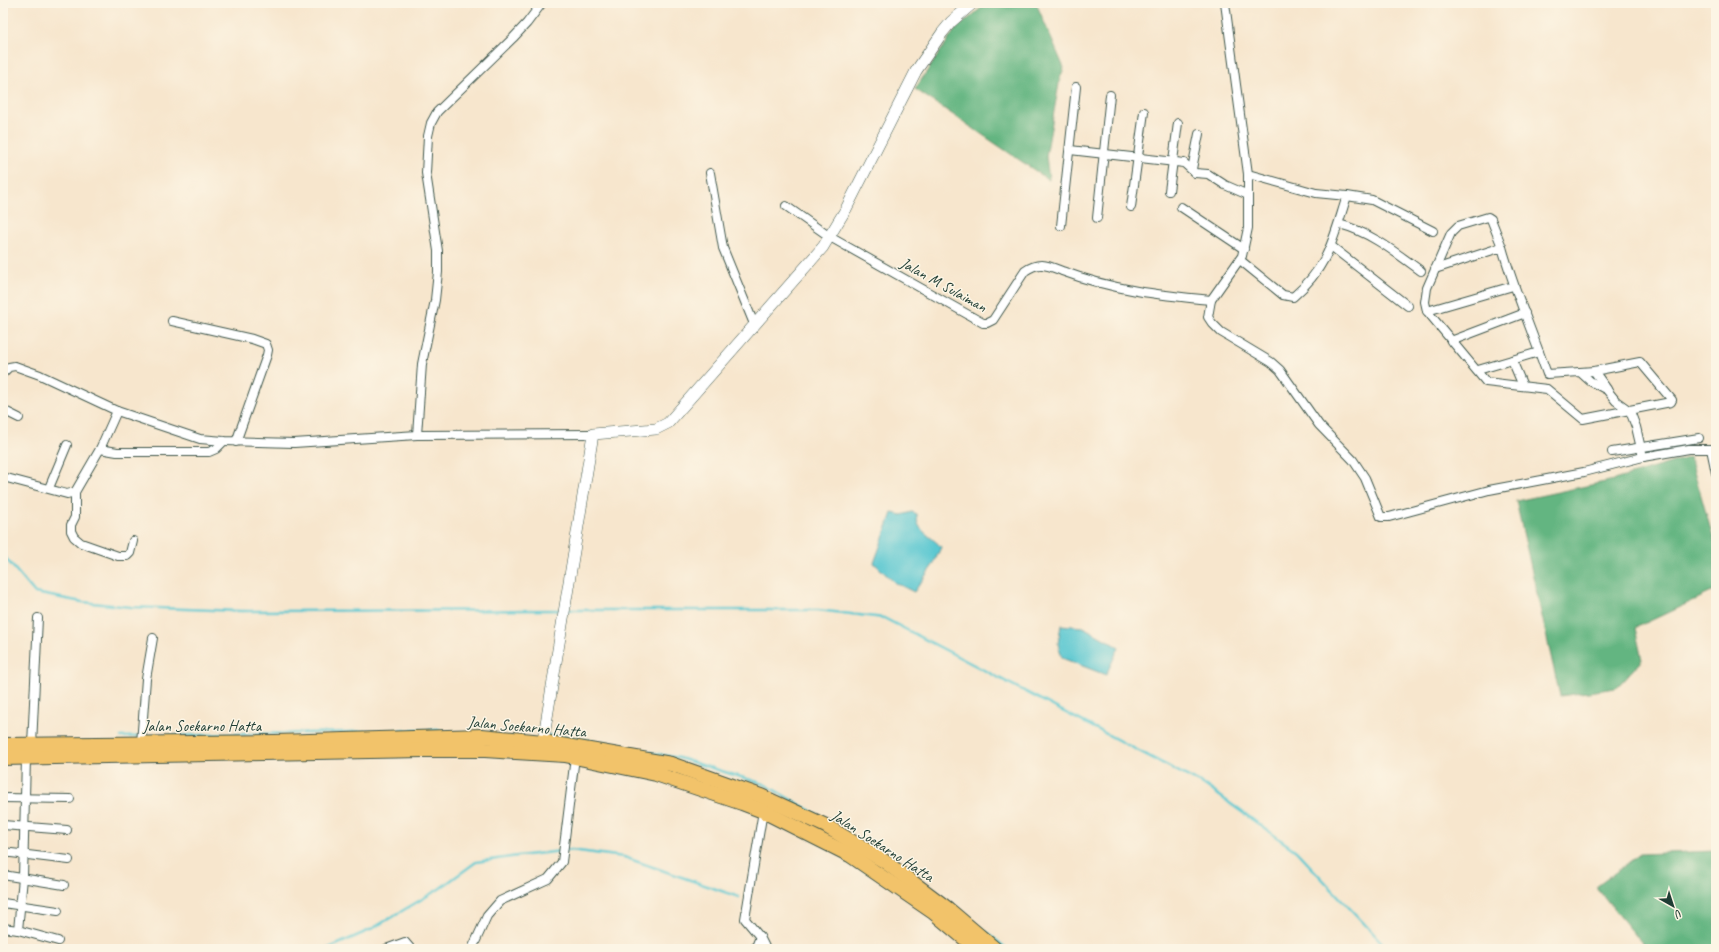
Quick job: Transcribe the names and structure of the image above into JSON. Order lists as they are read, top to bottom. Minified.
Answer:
{"streets":{"highway":["Jalan Soekarno Hatta"],"street":["Jalan M Sulaiman"]},"north":"bottom right"}
